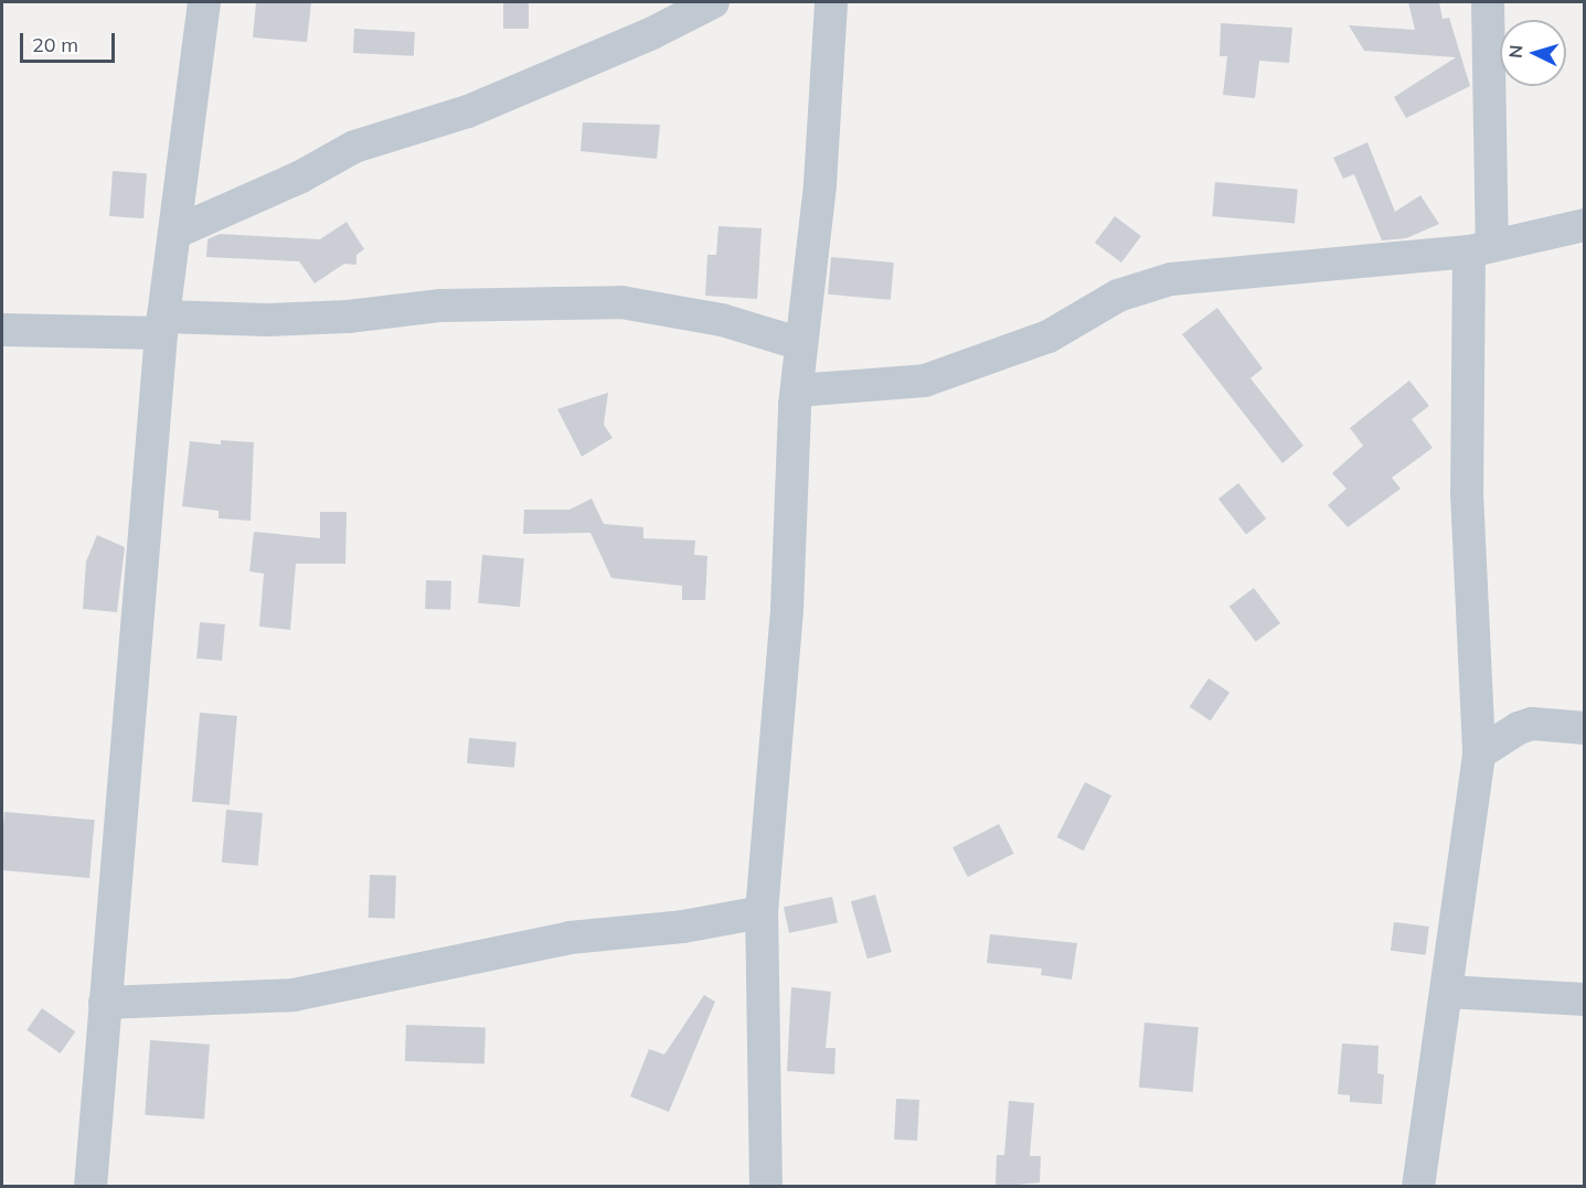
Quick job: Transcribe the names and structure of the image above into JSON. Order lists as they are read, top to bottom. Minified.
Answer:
{"scale_bar":"20 m","north":"left"}
